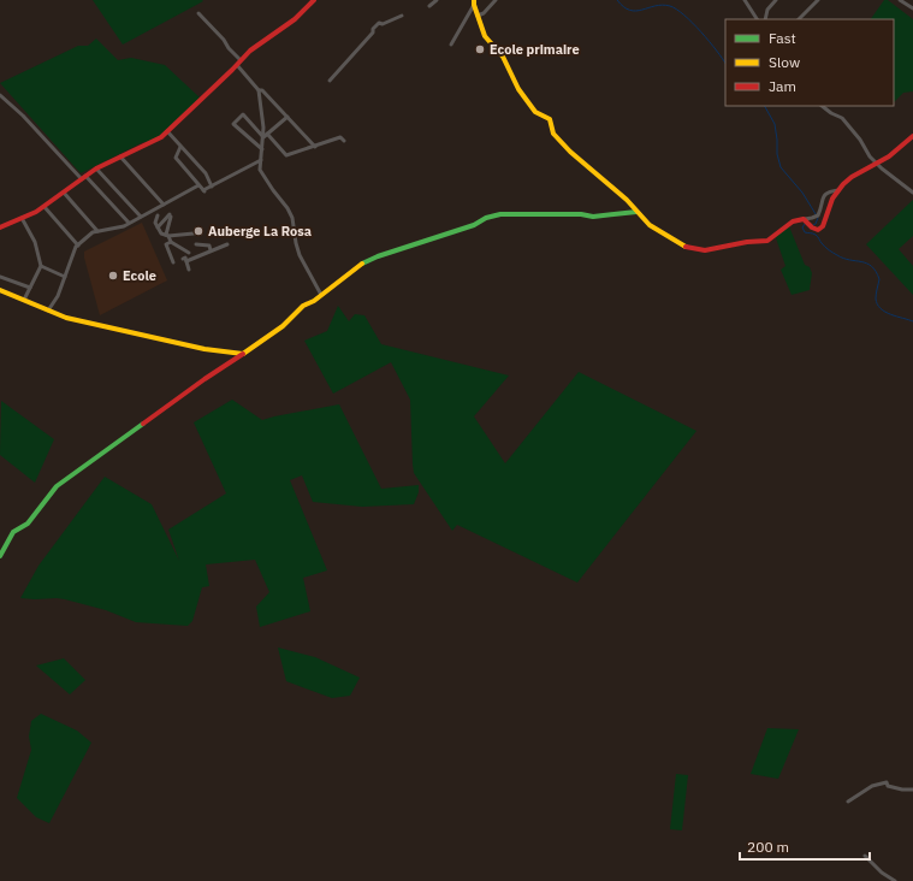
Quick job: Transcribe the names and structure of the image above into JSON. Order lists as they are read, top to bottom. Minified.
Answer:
{"places":["Ecole primaire","Auberge La Rosa","Ecole"],"legend":["Fast","Slow","Jam"],"scale_bar":"200 m"}
